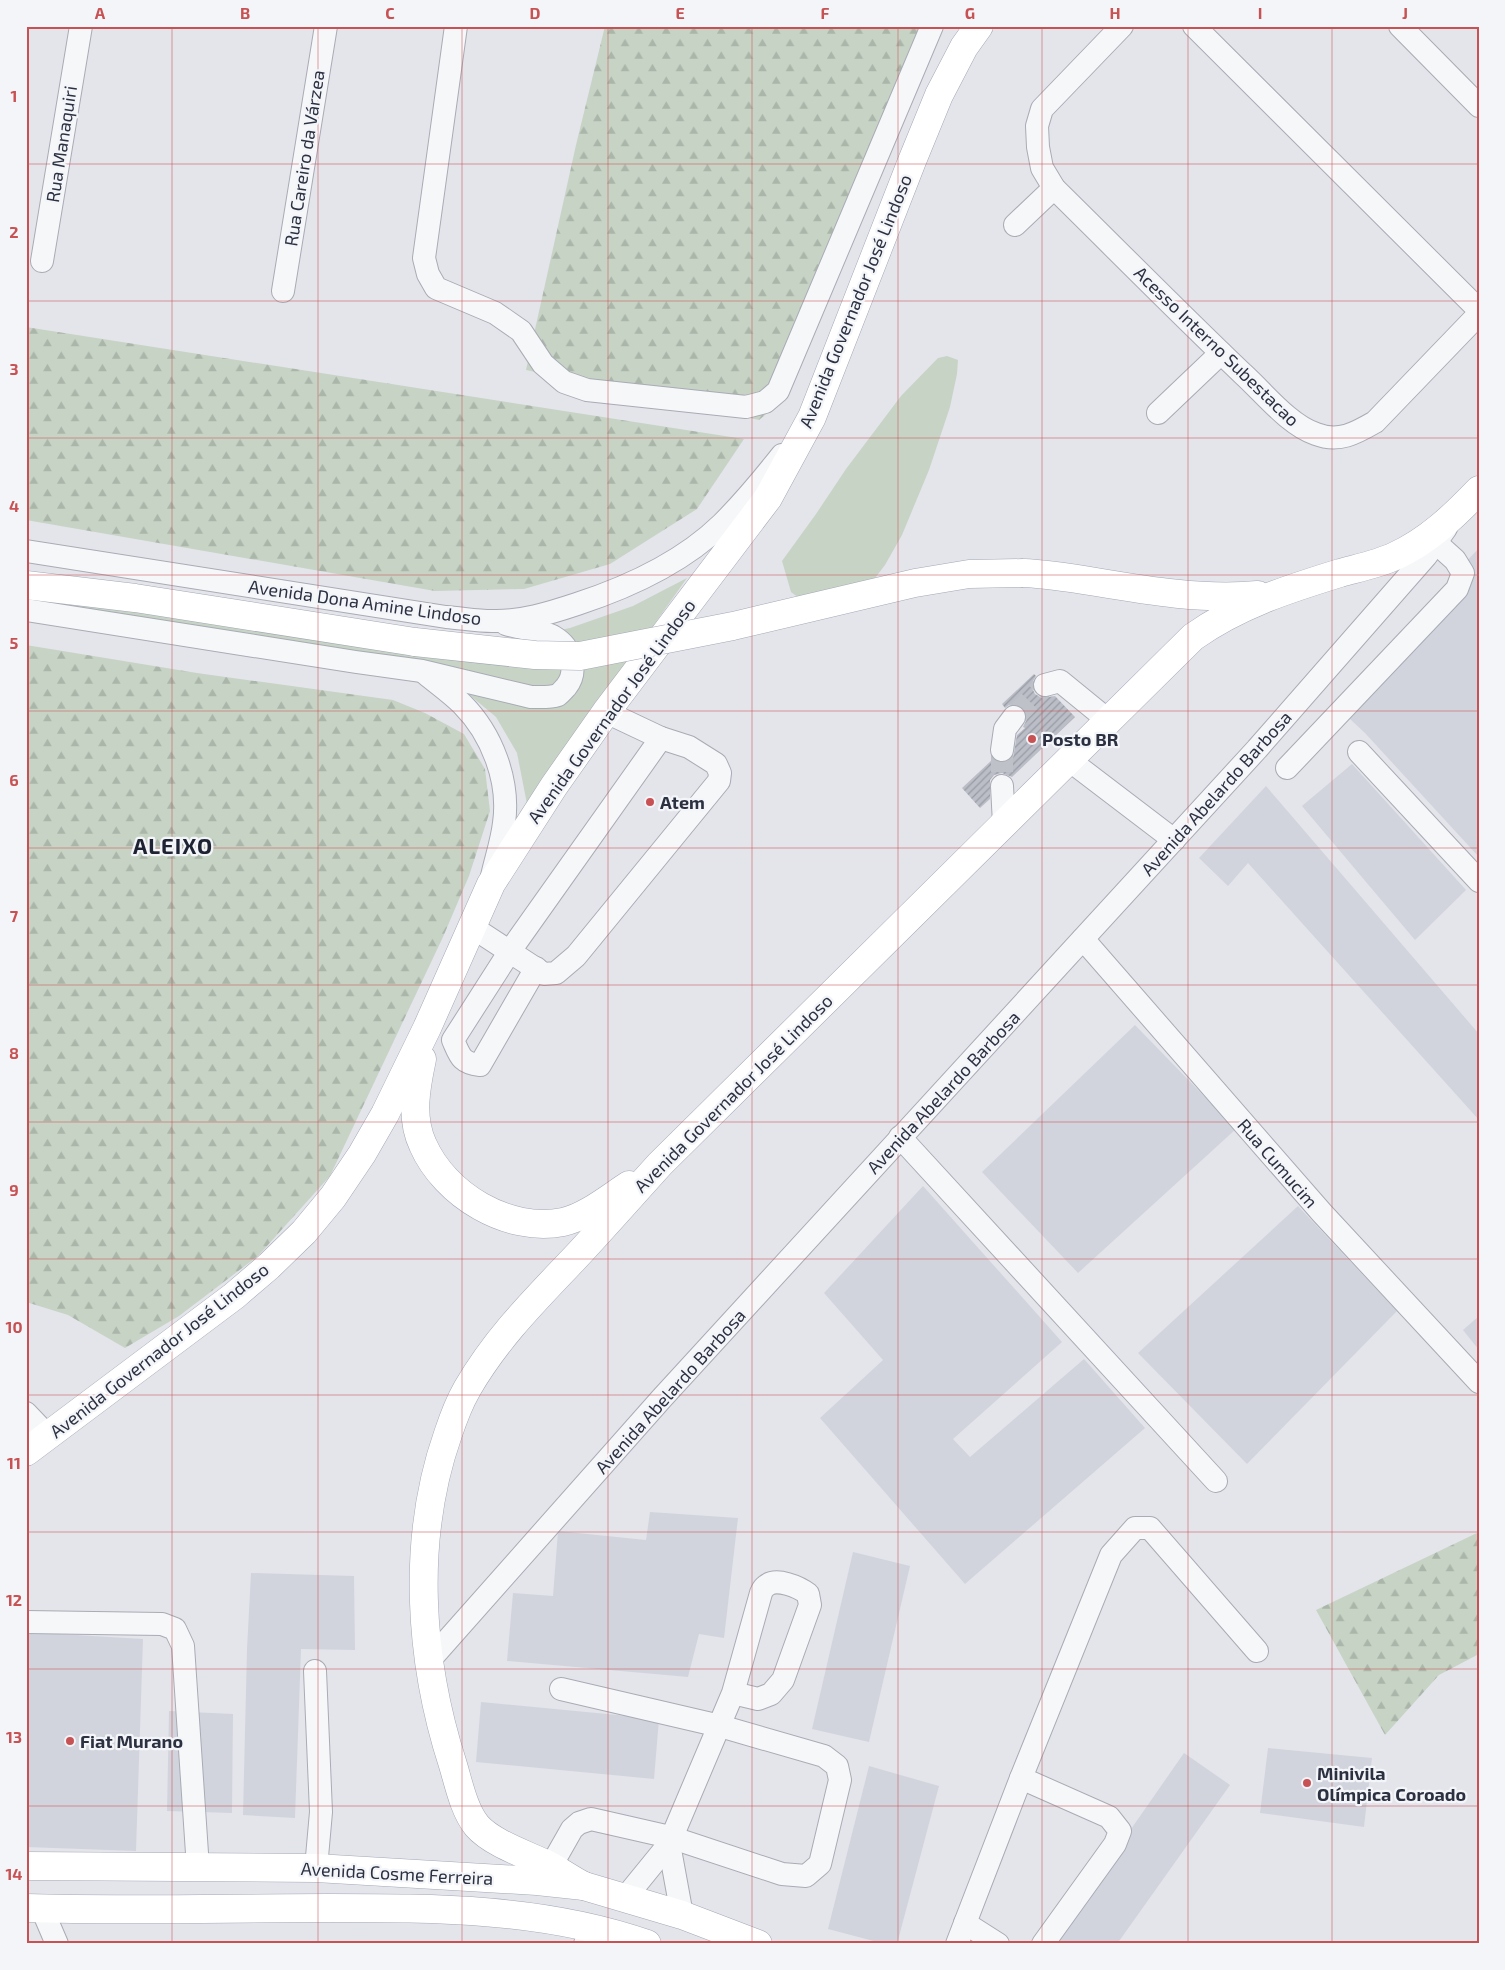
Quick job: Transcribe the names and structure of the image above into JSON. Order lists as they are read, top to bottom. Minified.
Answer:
{"streets":{"main road":["Avenida Governador José Lindoso","Avenida Cosme Ferreira"],"street":["Rua Manaquiri","Rua Careiro da Várzea","Acesso Interno Subestacao","Avenida Dona Amine Lindoso","Avenida Abelardo Barbosa","Rua Cumucim"]},"crossings":[["Avenida Governador José Lindoso","Avenida Dona Amine Lindoso"],["Avenida Governador José Lindoso","Avenida Abelardo Barbosa"],["Avenida Governador José Lindoso","Avenida Cosme Ferreira"],["Avenida Abelardo Barbosa","Rua Cumucim"]],"districts":["ALEIXO"],"places":["Posto BR","Atem","Fiat Murano","Minivila Olímpica Coroado"],"grid":{"columns":["A","B","C","D","E","F","G","H","I","J"],"rows":["1","2","3","4","5","6","7","8","9","10","11","12","13","14"]}}
